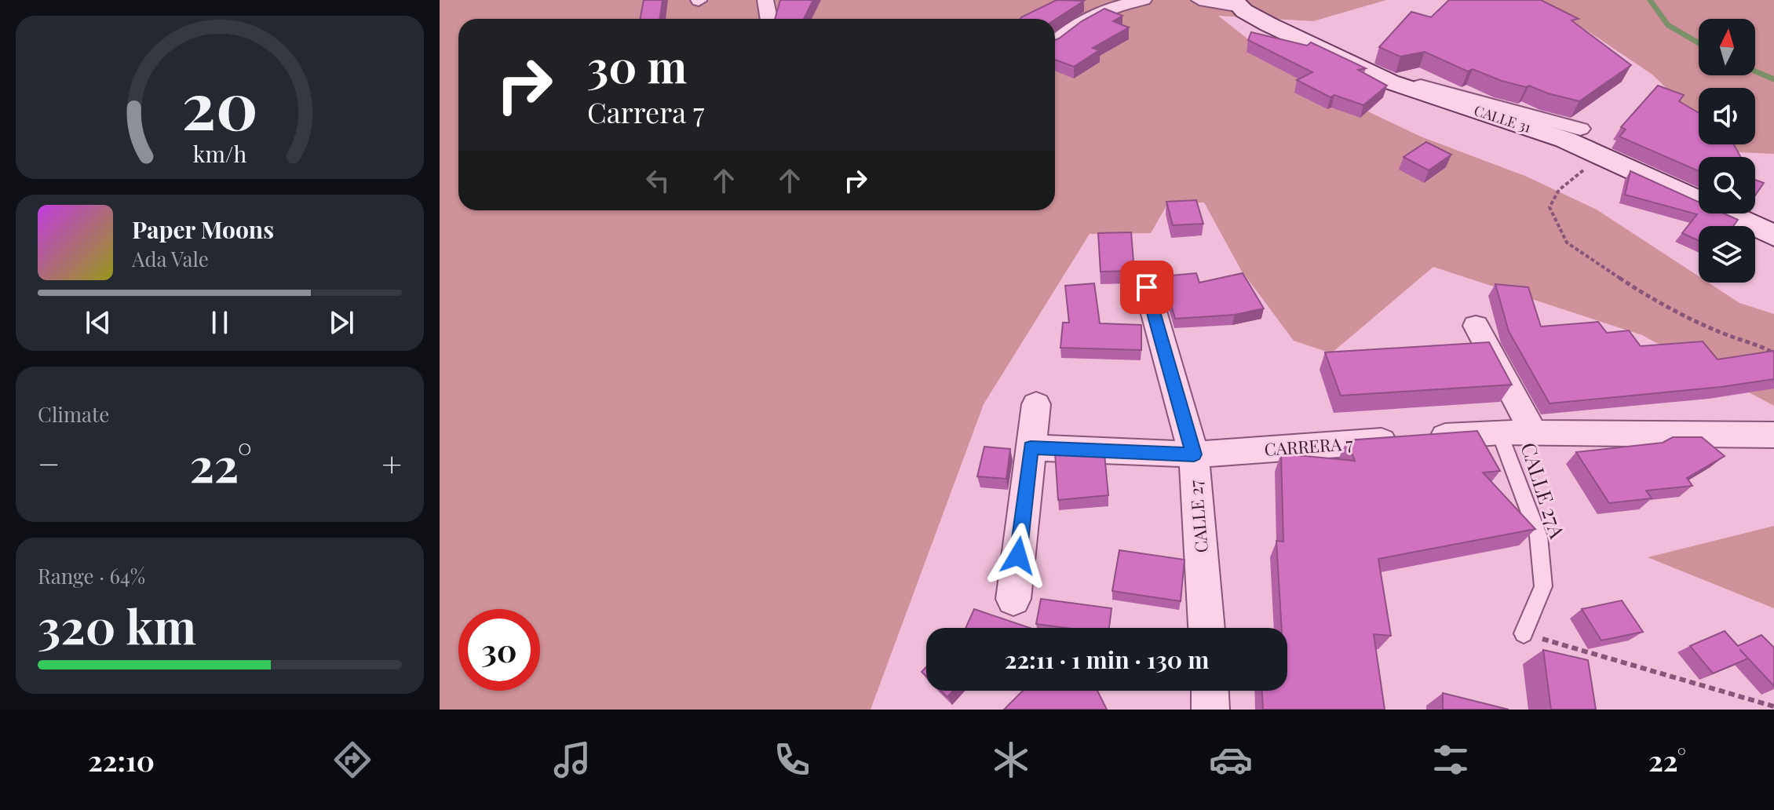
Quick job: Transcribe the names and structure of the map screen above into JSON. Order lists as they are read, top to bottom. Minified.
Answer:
{"streets":{"street":["CALLE 31","CARRERA 7","CALLE 27"],"lane":["CALLE 27A"]},"crossings":[["CARRERA 7","CALLE 27A"],["CARRERA 7","CALLE 27"]],"north":"top","page":{"turn":["30 m","Carrera 7"],"song":["Paper Moons","Ada Vale"],"tile":["Climate",["Range · 64%","320 km"]],"heat":["−","22°","+"],"limit":"30","trip":"22:11 · 1 min · 130 m","tabs":["22:10","22°"],"gauge":["20","km/h"]}}
